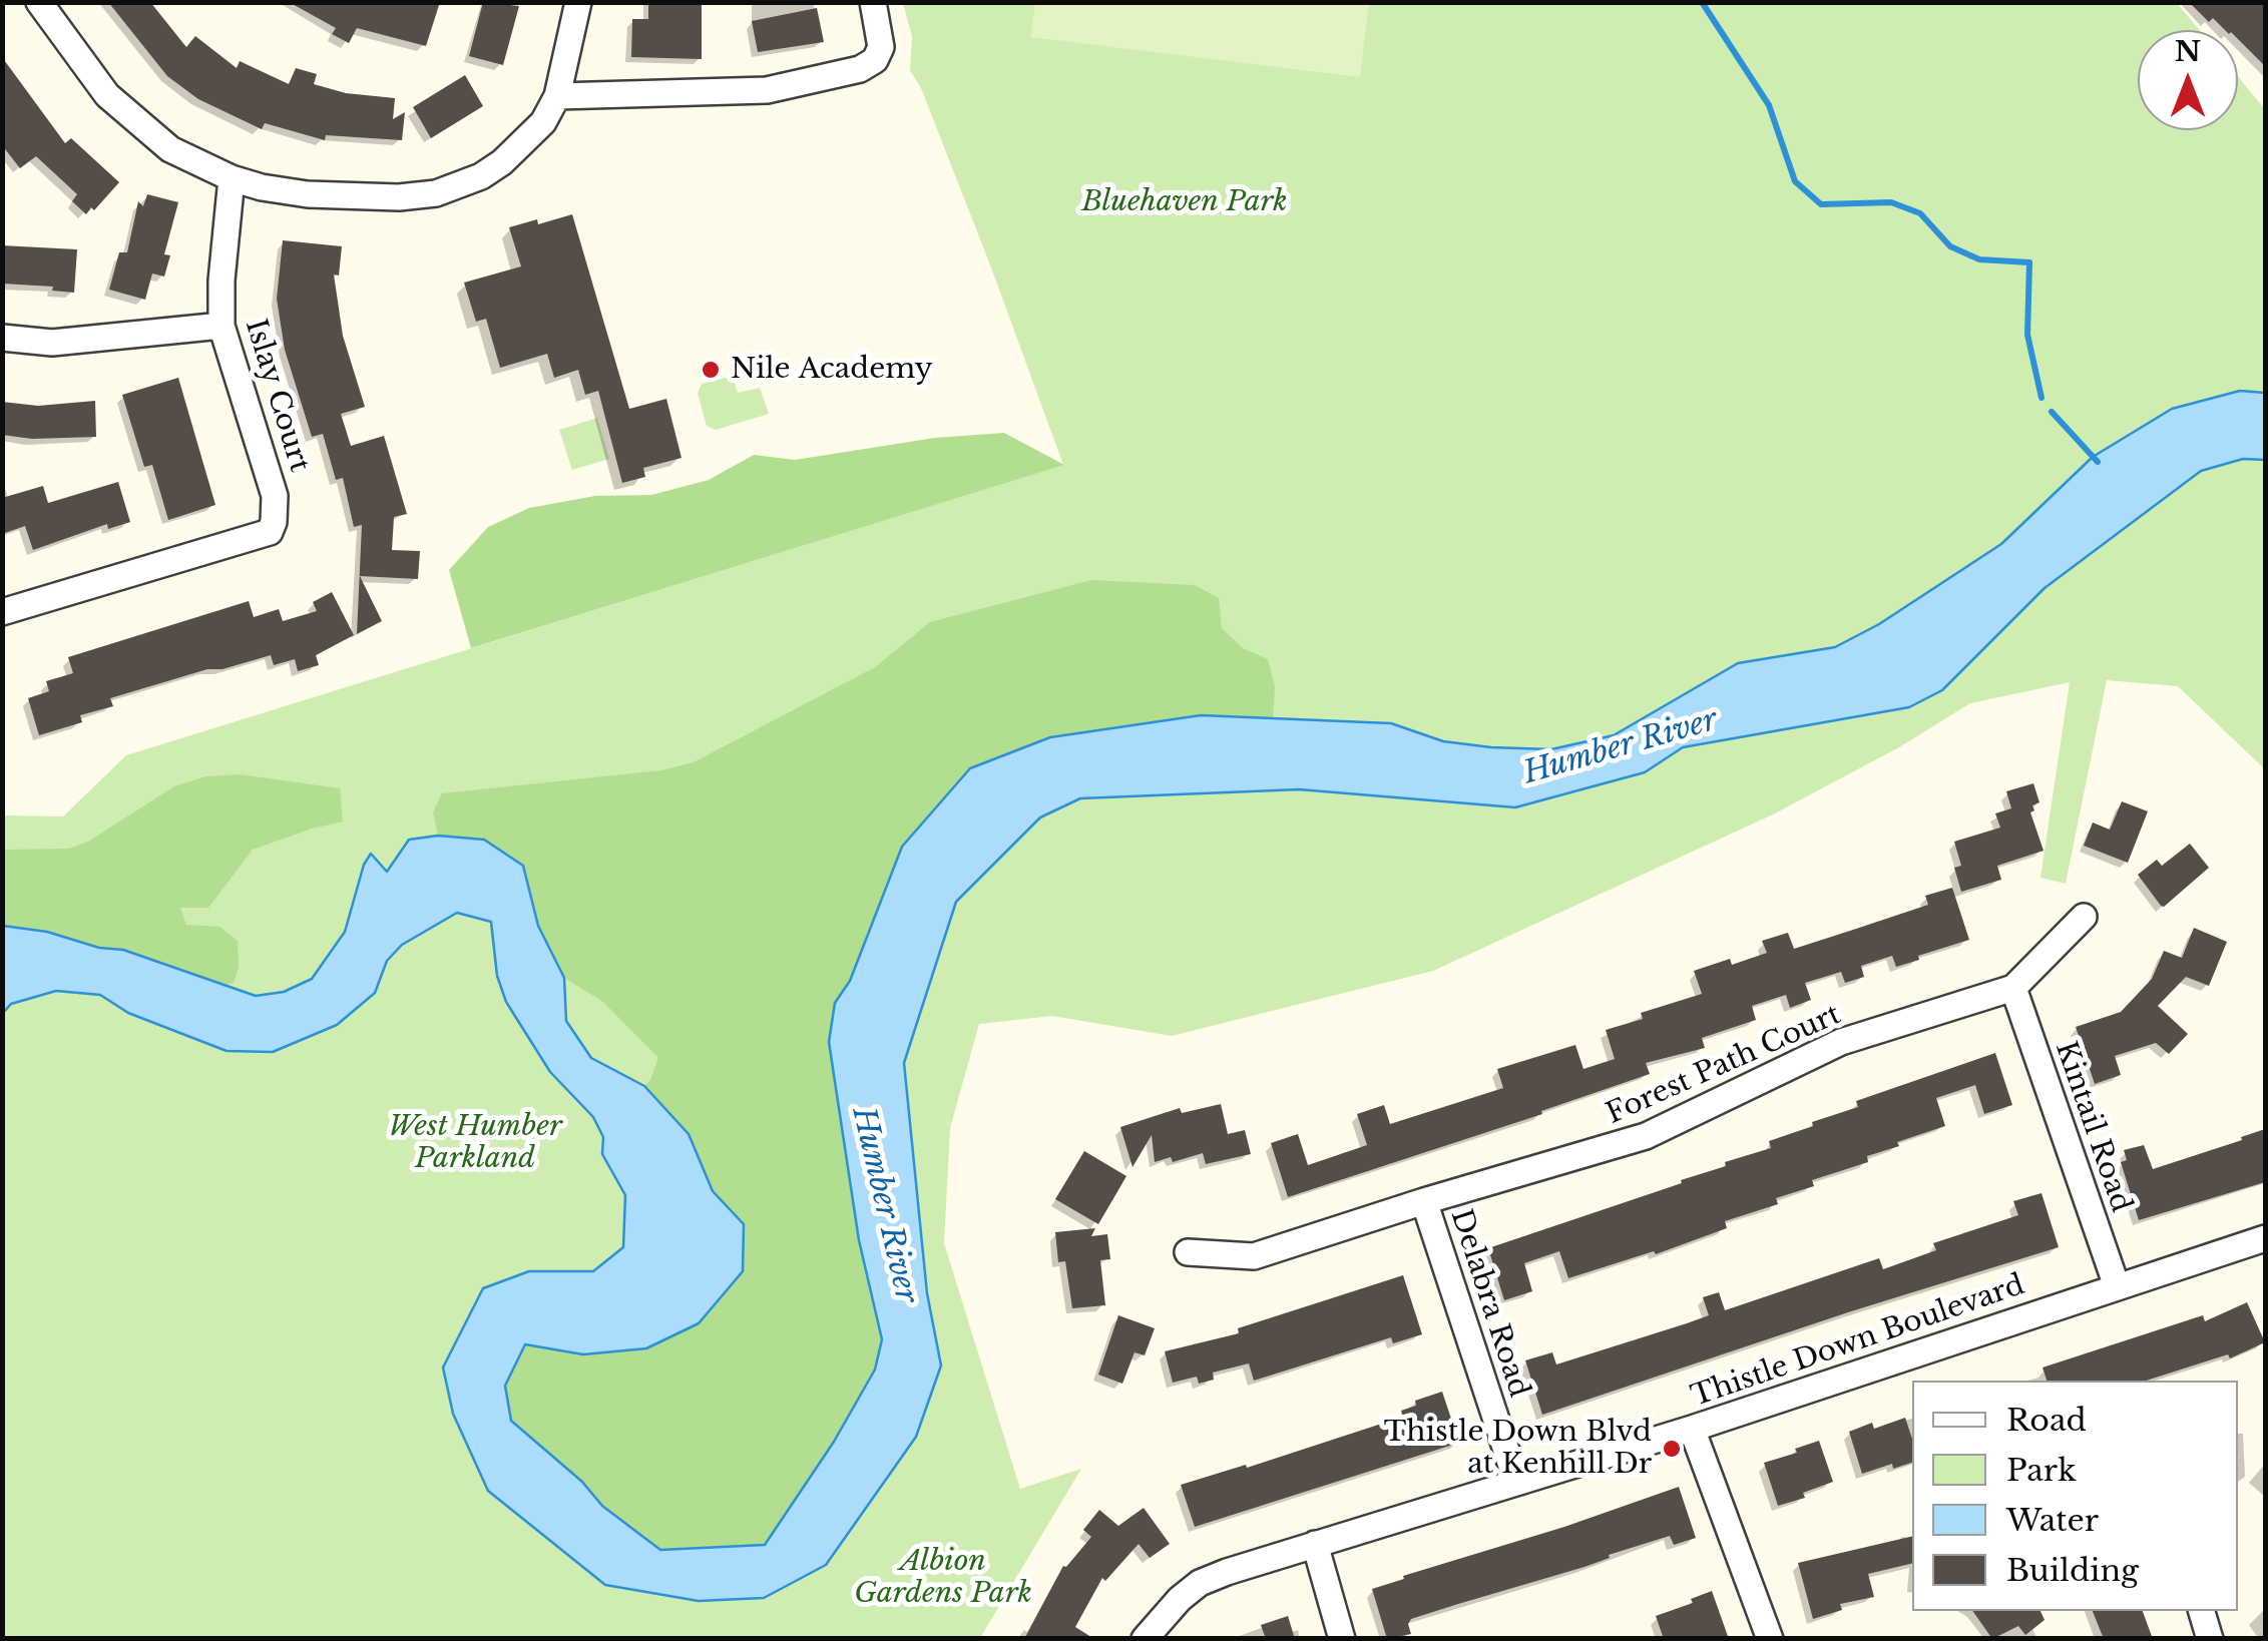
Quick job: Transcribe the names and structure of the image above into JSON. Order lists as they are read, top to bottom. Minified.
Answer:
{"streets":{"street":["Islay Court","Forest Path Court","Kintail Road","Delabra Road","Thistle Down Boulevard"]},"crossings":[["Forest Path Court","Kintail Road"],["Forest Path Court","Delabra Road"],["Kintail Road","Thistle Down Boulevard"],["Delabra Road","Thistle Down Boulevard"]],"water":["Humber River"],"parks":["Bluehaven Park","West Humber Parkland","Albion Gardens Park"],"places":["Nile Academy","Thistle Down Blvd at Kenhill Dr"],"legend":["Road","Park","Water","Building"],"north":"top"}
